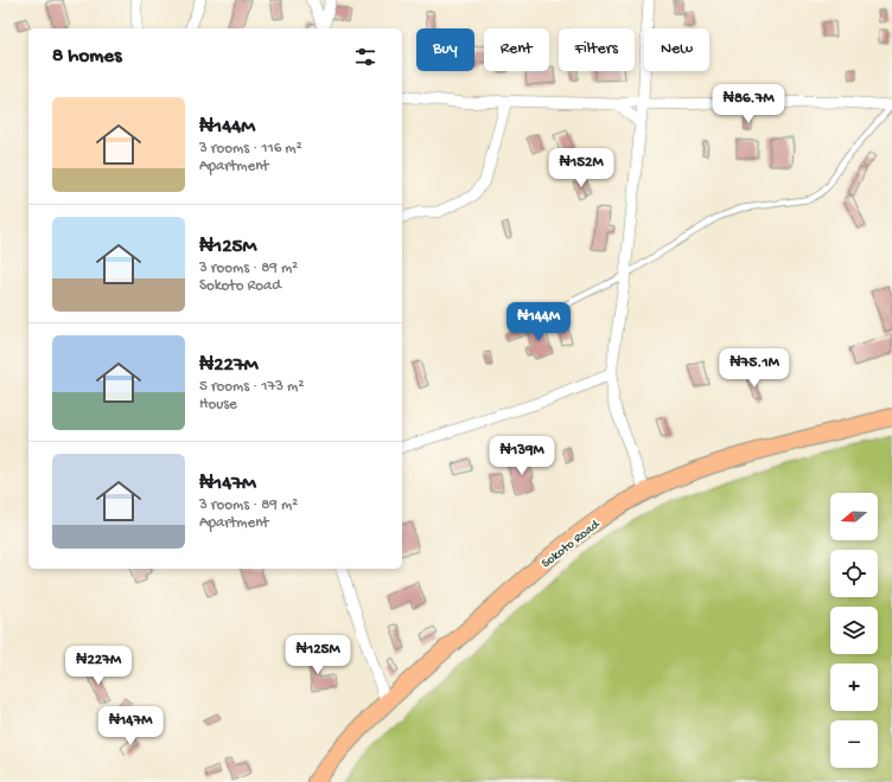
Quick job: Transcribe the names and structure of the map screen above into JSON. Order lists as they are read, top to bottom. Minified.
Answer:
{"streets":{"main road":["Sokoto Road"]},"north":"left","page":{"chip":["Buy","Rent","Filters","New"],"heading":"8 homes","price":["₦86.7M","₦152M","₦144M","₦75.1M","₦139M","₦125M","₦227M","₦147M"],"list":[{"name":"₦144M","note":"3 rooms · 116 m² · Apartment"},{"name":"₦125M","note":"3 rooms · 89 m² · Sokoto Road"},{"name":"₦227M","note":"5 rooms · 173 m² · House"},{"name":"₦147M","note":"3 rooms · 89 m² · Apartment"}],"map_buttons":["+","−"]}}
